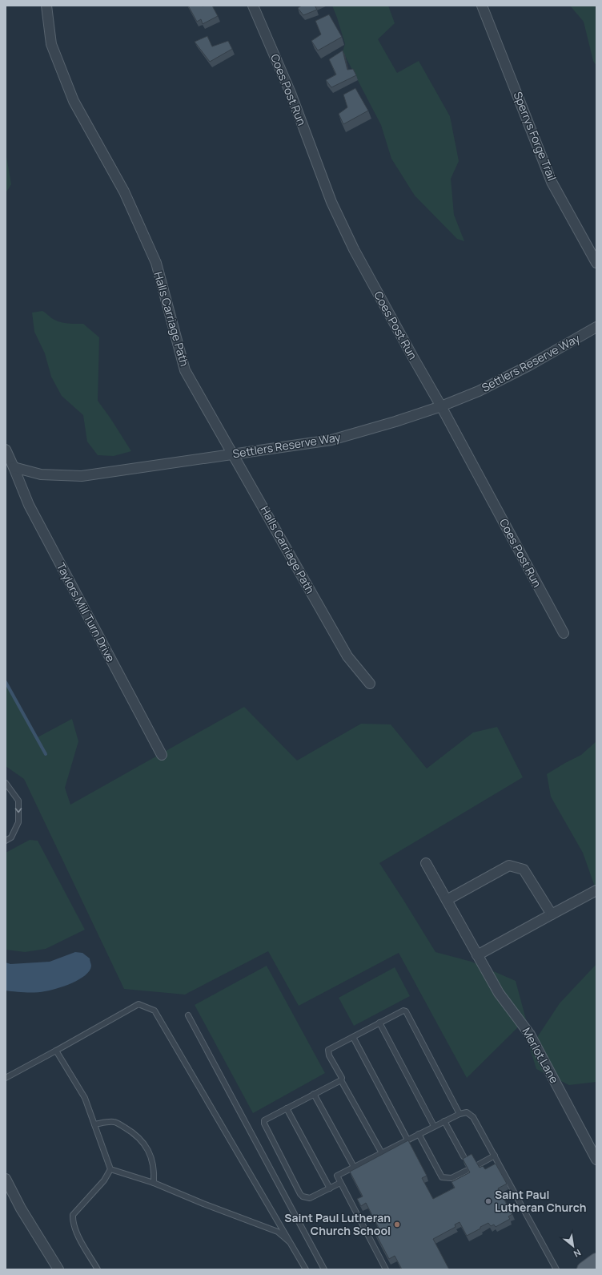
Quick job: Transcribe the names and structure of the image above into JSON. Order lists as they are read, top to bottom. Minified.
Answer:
{"streets":{"street":["Coes Post Run","Sperrys Forge Trail","Halls Carriage Path","Settlers Reserve Way","Taylors Mill Turn Drive","Merlot Lane"]},"crossings":[["Coes Post Run","Settlers Reserve Way"],["Halls Carriage Path","Settlers Reserve Way"],["Settlers Reserve Way","Taylors Mill Turn Drive"]],"places":["Saint Paul Lutheran Church","Saint Paul Lutheran Church School"],"north":"bottom right"}
